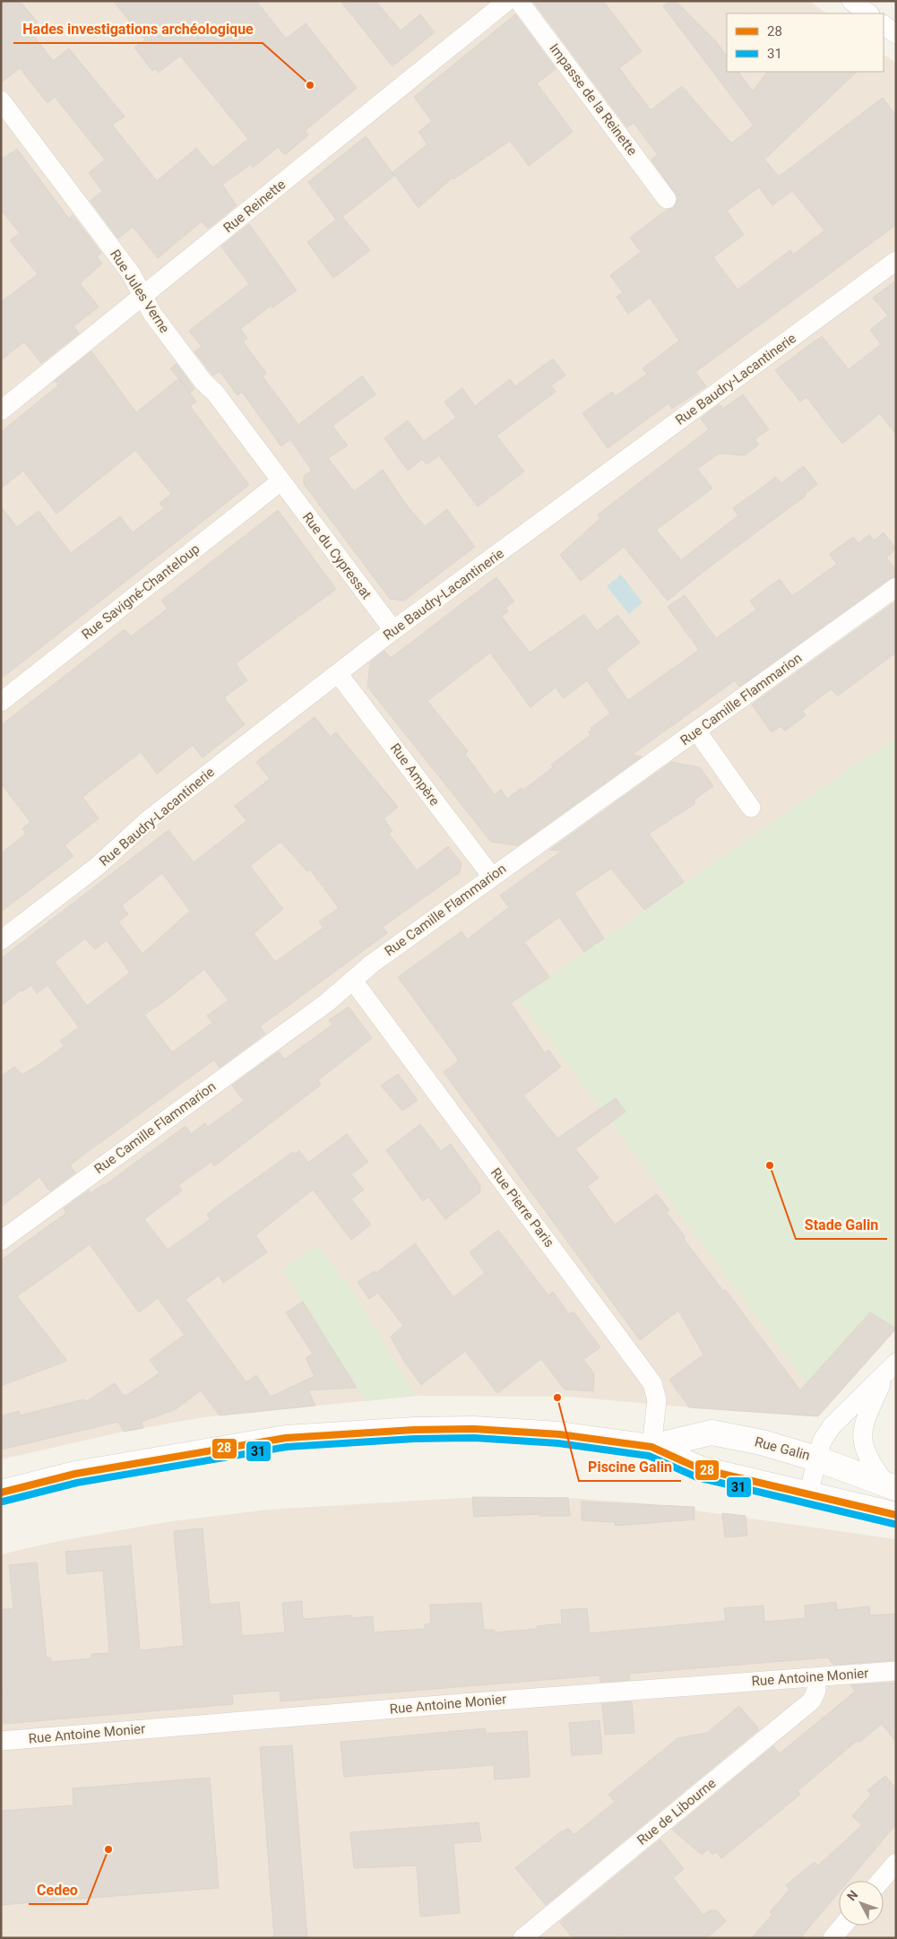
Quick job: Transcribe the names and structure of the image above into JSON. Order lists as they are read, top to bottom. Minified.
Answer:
{"streets":{"main road":["Rue Galin"],"street":["Impasse de la Reinette","Rue Reinette","Rue Jules Verne","Rue Baudry-Lacantinerie","Rue du Cypressat","Rue Savigné-Chanteloup","Rue Camille Flammarion","Rue Ampère","Rue Pierre Paris","Rue Antoine Monier","Rue de Libourne"]},"crossings":[["Rue Reinette","Rue Jules Verne"],["Rue Jules Verne","Rue du Cypressat"],["Rue Jules Verne","Rue Savigné-Chanteloup"],["Rue Baudry-Lacantinerie","Rue du Cypressat"],["Rue Baudry-Lacantinerie","Rue Ampère"],["Rue du Cypressat","Rue Savigné-Chanteloup"],["Rue Camille Flammarion","Rue Ampère"],["Rue Camille Flammarion","Rue Pierre Paris"],["Rue Pierre Paris","Rue Galin"],["Rue Antoine Monier","Rue de Libourne"]],"places":["Hades investigations archéologique","Stade Galin","Piscine Galin","Cedeo"],"lines":["transit line 28","transit line 31"],"legend":["28","31"],"north":"top left"}
